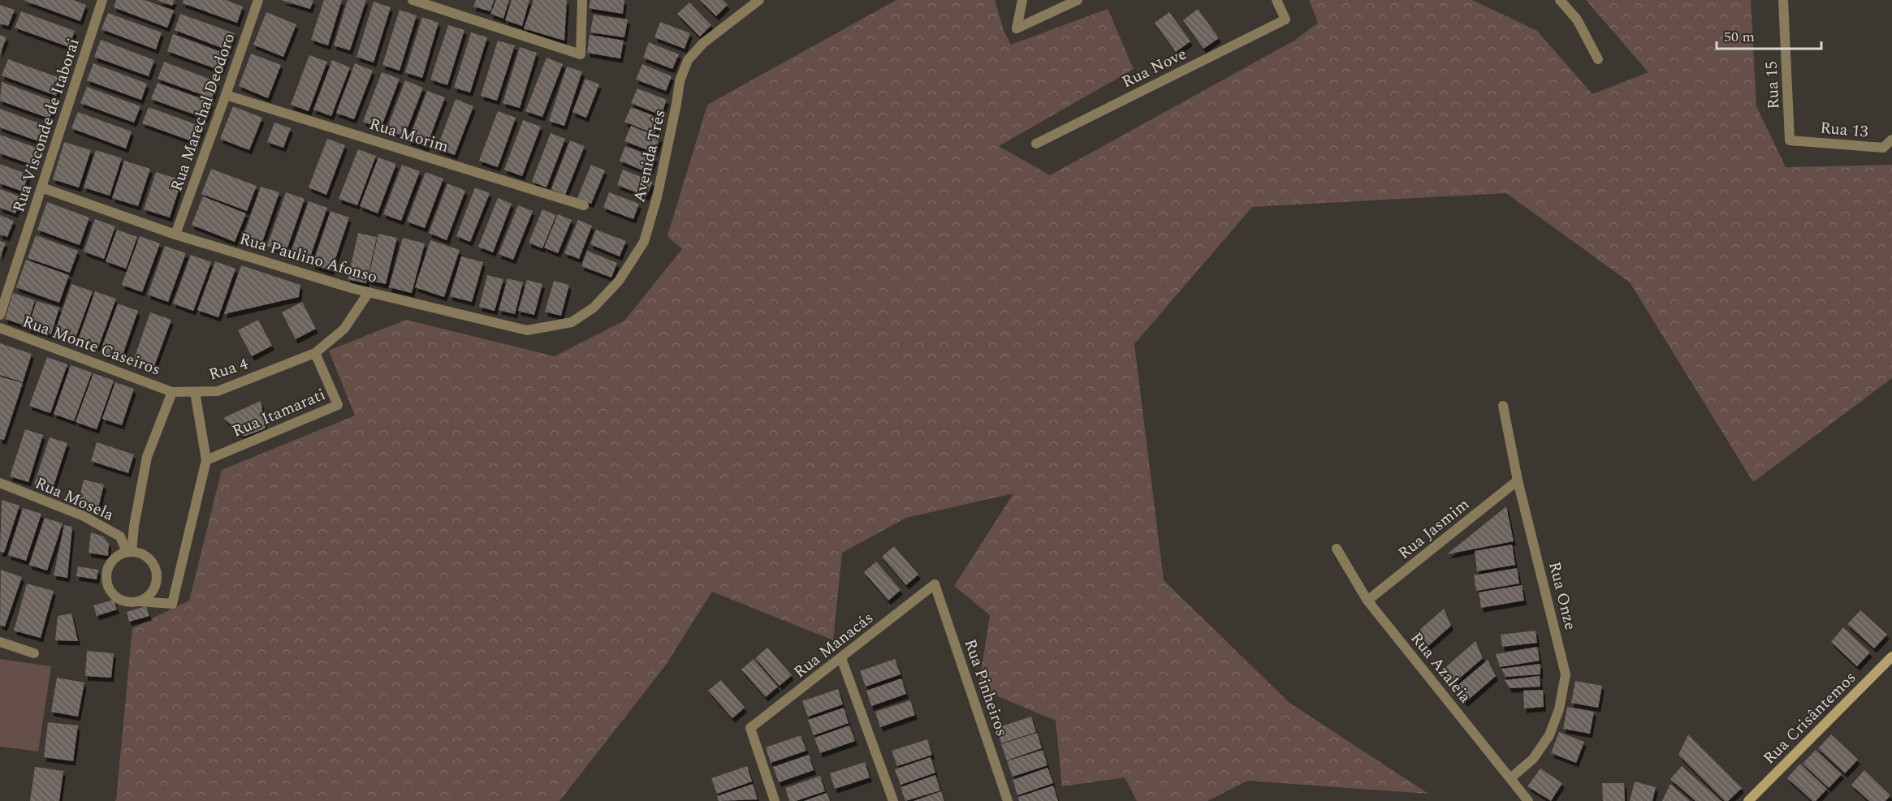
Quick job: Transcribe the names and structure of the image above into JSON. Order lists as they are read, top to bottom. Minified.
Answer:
{"streets":{"street":["Rua Nove","Rua 15","Rua Marechal Deodoro","Rua Visconde de Itaborai","Rua 13","Rua Morim","Avenida Três","Rua Paulino Afonso","Rua Monte Caseiros","Rua 4","Rua Itamarati","Rua Mosela","Rua Jasmim","Rua Onze","Rua Manacás","Rua Azaleia","Rua Pinheiros","Rua Crisântemos"]},"crossings":[["Rua 15","Rua 13"],["Rua Marechal Deodoro","Rua Morim"],["Rua Marechal Deodoro","Rua Paulino Afonso"],["Rua Visconde de Itaborai","Rua Paulino Afonso"],["Avenida Três","Rua Paulino Afonso"],["Rua Paulino Afonso","Rua 4"],["Rua Monte Caseiros","Rua 4"],["Rua 4","Rua Itamarati"],["Rua Jasmim","Rua Onze"],["Rua Jasmim","Rua Azaleia"],["Rua Onze","Rua Azaleia"],["Rua Manacás","Rua Pinheiros"]],"scale_bar":"50 m"}
